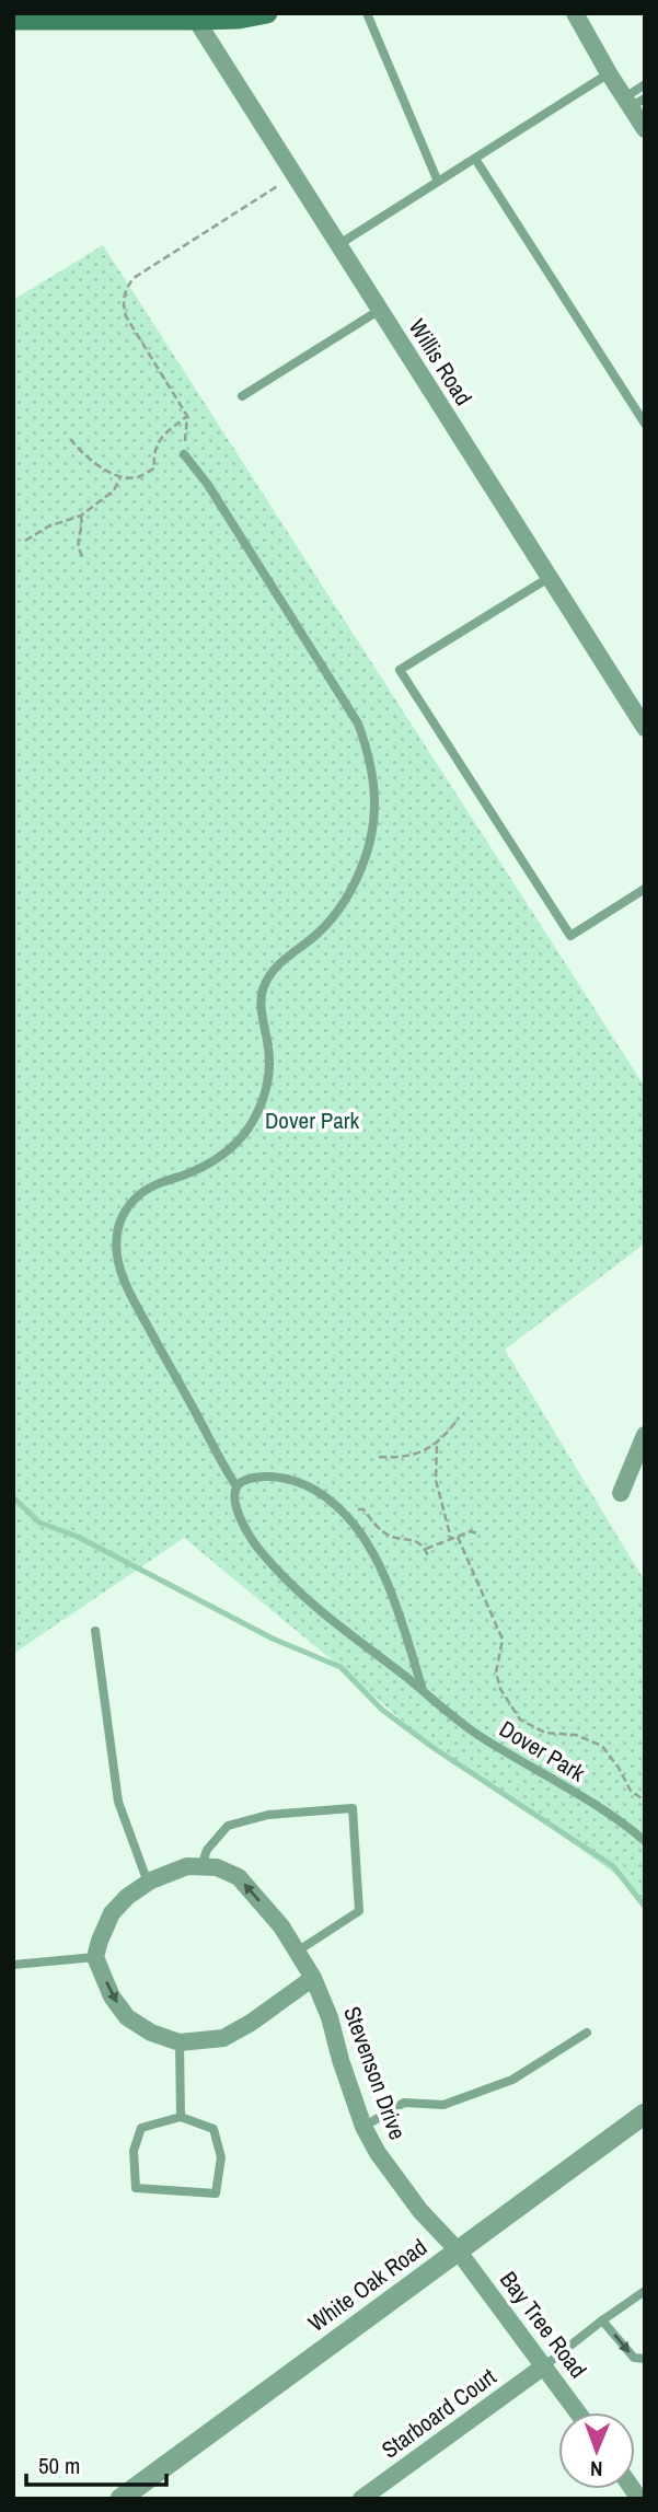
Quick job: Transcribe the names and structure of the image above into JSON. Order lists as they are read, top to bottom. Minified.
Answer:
{"streets":{"street":["Willis Road","Stevenson Drive","White Oak Road","Bay Tree Road","Starboard Court"],"lane":["Dover Park"]},"crossings":[["Stevenson Drive","White Oak Road"],["Stevenson Drive","Bay Tree Road"],["White Oak Road","Bay Tree Road"],["Bay Tree Road","Starboard Court"]],"parks":["Dover Park"],"scale_bar":"50 m","north":"bottom"}
